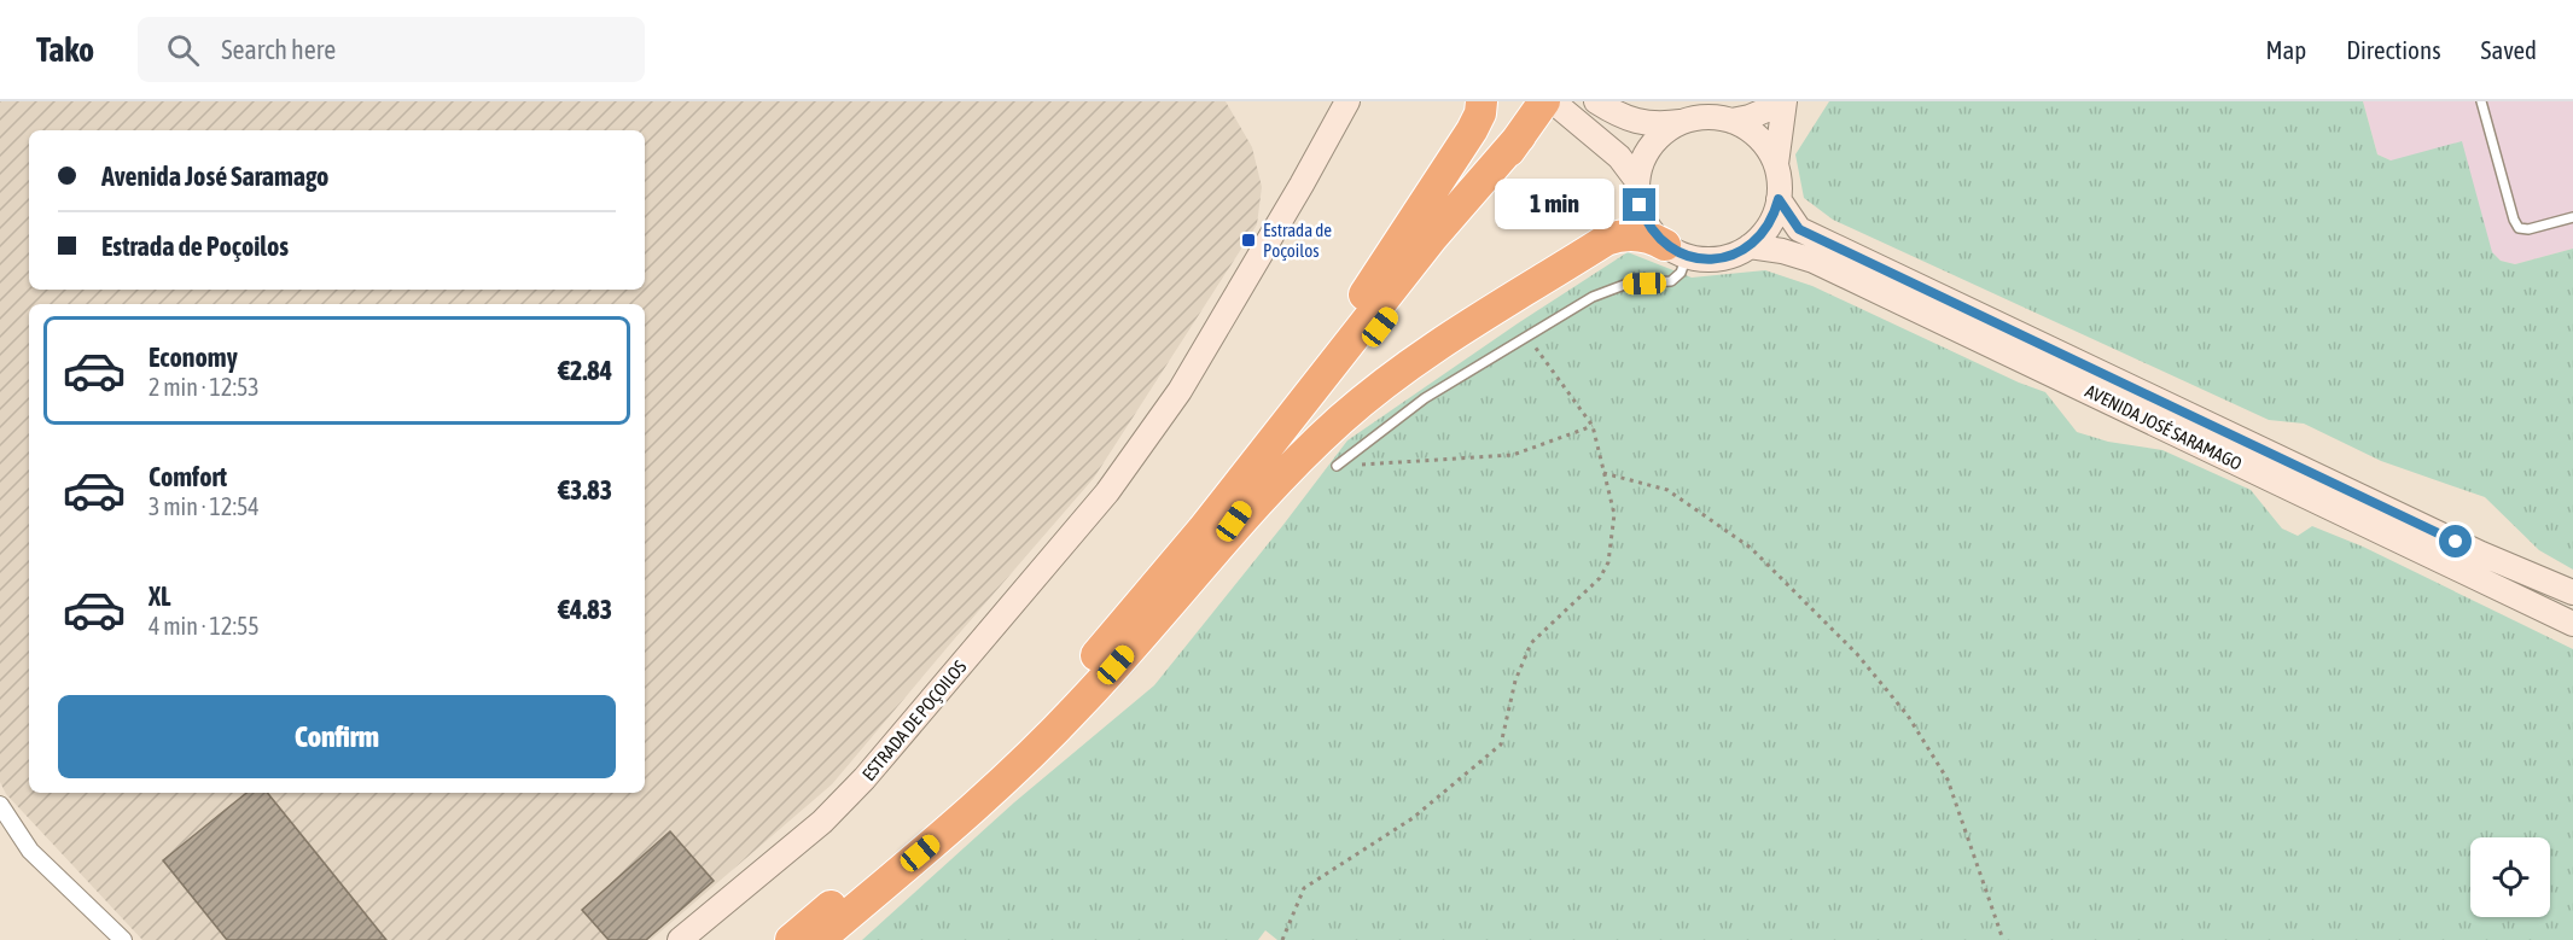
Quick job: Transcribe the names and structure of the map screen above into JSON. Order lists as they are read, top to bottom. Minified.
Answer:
{"streets":{"main road":["AVENIDA JOSÉ SARAMAGO","ESTRADA DE POÇOILOS"]},"places":{"transit":["Estrada de Poçoilos"]},"page":{"header":"Tako","search":"Search here","nav":["Map","Directions","Saved"],"banner":["Avenida José Saramago","Estrada de Poçoilos"],"bubble":"1 min","list":[{"name":"Economy","note":"2 min · 12:53","value":"€2.84"},{"name":"Comfort","note":"3 min · 12:54","value":"€3.83"},{"name":"XL","note":"4 min · 12:55","value":"€4.83"}],"buttons":"Confirm"}}
